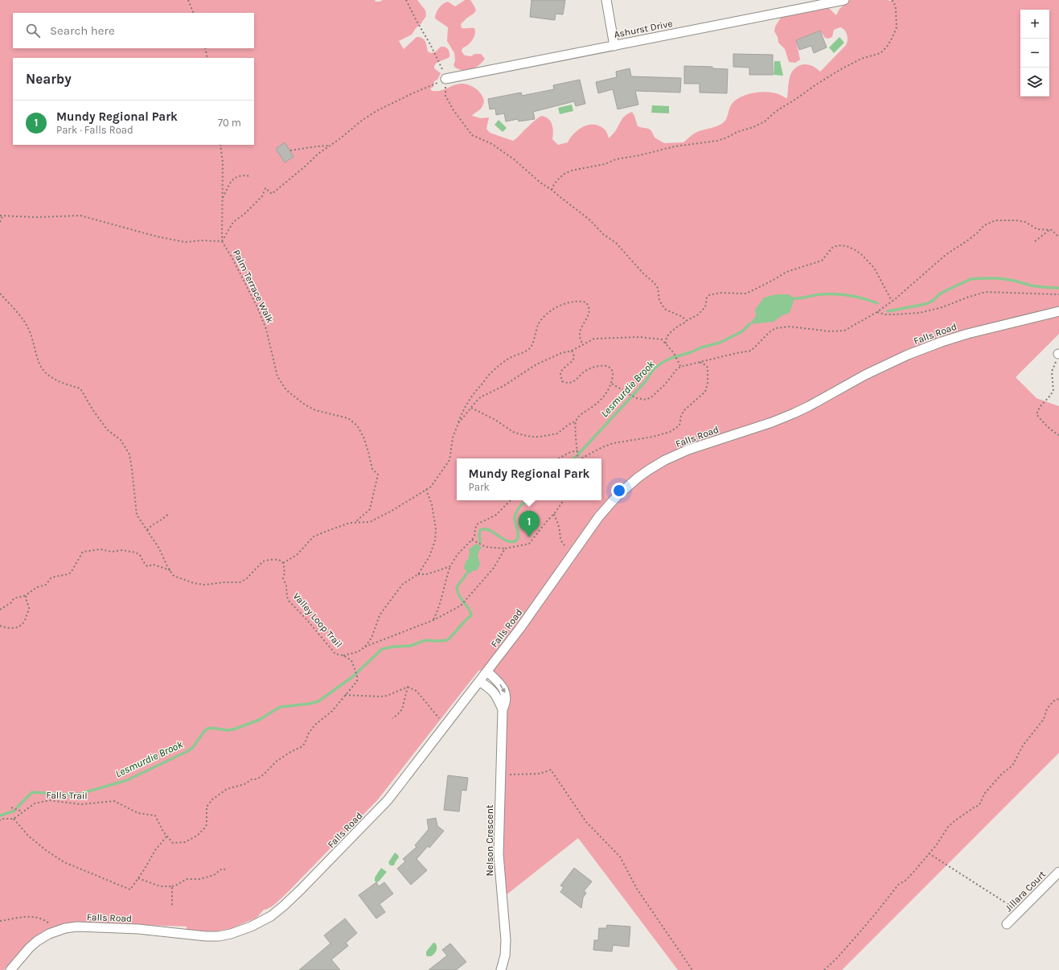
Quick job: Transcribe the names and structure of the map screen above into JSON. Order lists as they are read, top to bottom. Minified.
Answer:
{"streets":{"street":["Ashurst Drive","Falls Road","Nelson Crescent","Jillara Court"],"path":["Palm Terrace Walk","Valley Loop Trail","Falls Trail"]},"crossings":[["Falls Road","Nelson Crescent"]],"water":["Lesmurdie Brook"],"page":{"map_buttons":["+","−"],"search":"Search here","heading":"Nearby","list":[{"mark":"1","name":"Mundy Regional Park","note":"Park · Falls Road","value":"70 m"}],"popup":["Mundy Regional Park","Park"],"pins":"1"}}
